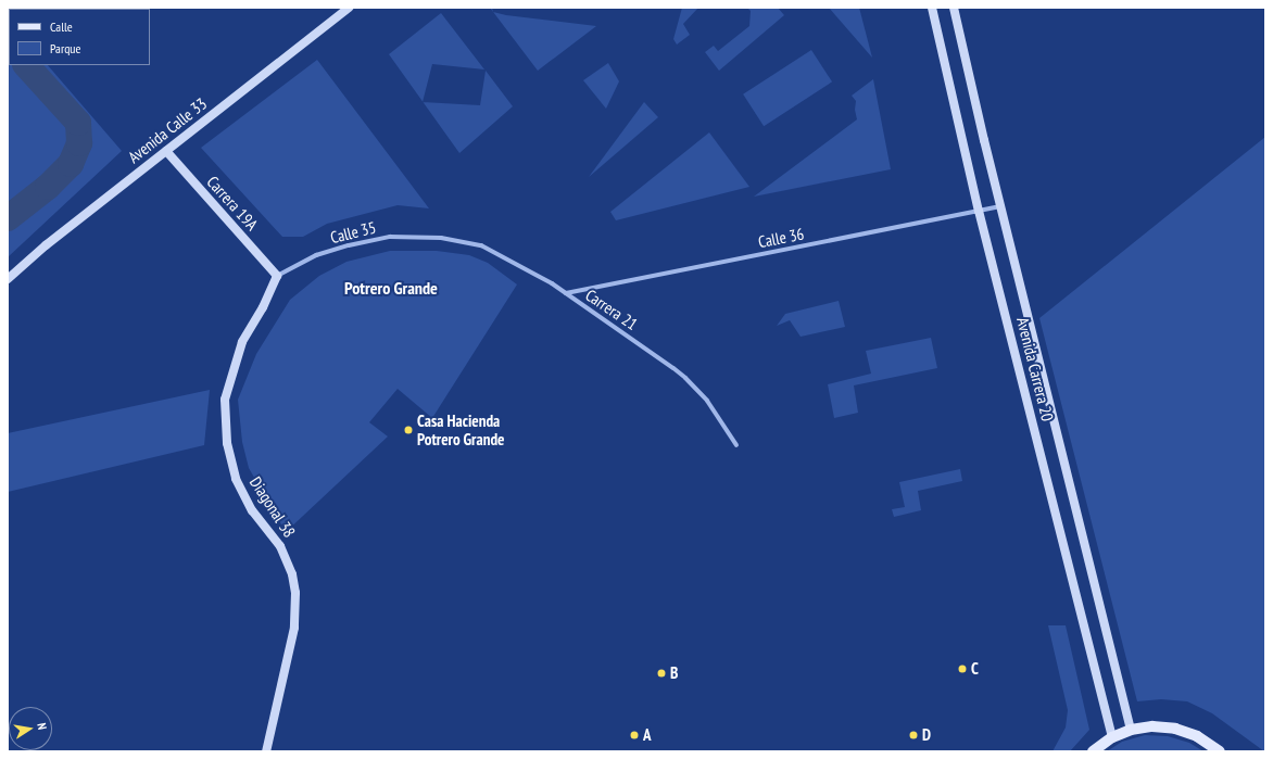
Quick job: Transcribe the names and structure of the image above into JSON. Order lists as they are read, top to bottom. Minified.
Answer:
{"streets":{"street":["Avenida Calle 33","Carrera 19A","Calle 35","Calle 36","Carrera 21","Avenida Carrera 20","Diagonal 38"]},"crossings":[["Avenida Calle 33","Carrera 19A"],["Carrera 19A","Calle 35"],["Carrera 19A","Diagonal 38"],["Calle 35","Carrera 21"],["Calle 35","Diagonal 38"],["Calle 36","Carrera 21"],["Calle 36","Avenida Carrera 20"]],"districts":["Potrero Grande"],"places":["Casa Hacienda Potrero Grande","C","B","A","D"],"legend":["Calle","Parque"],"north":"right"}
